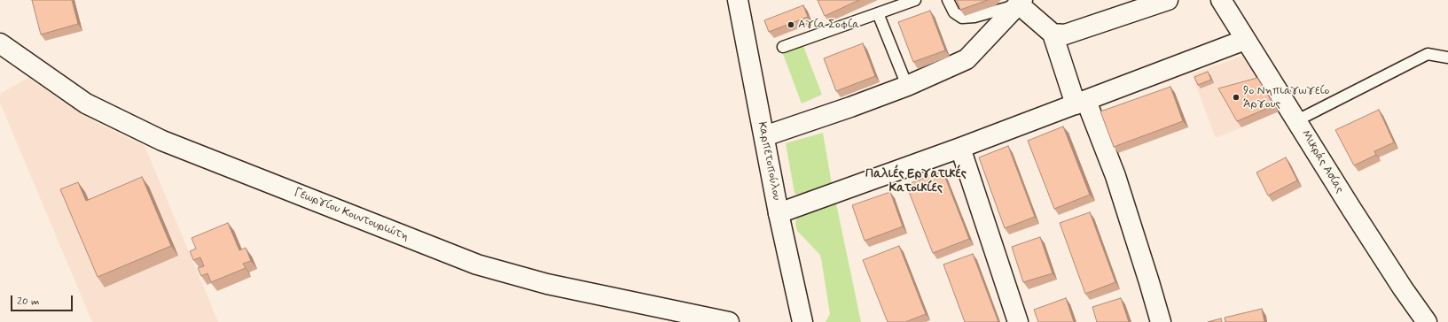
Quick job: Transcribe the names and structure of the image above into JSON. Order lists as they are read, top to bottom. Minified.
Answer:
{"streets":{"street":["Καρπετοπούλου","Μικράς Ασίας","Γεωργίου Κουντουριώτη"]},"districts":["Παλιές Εργατικές Κατοικίες"],"places":["Αγία Σοφία","9ο Νηπιαγωγείο Άργους"],"scale_bar":"20 m"}
